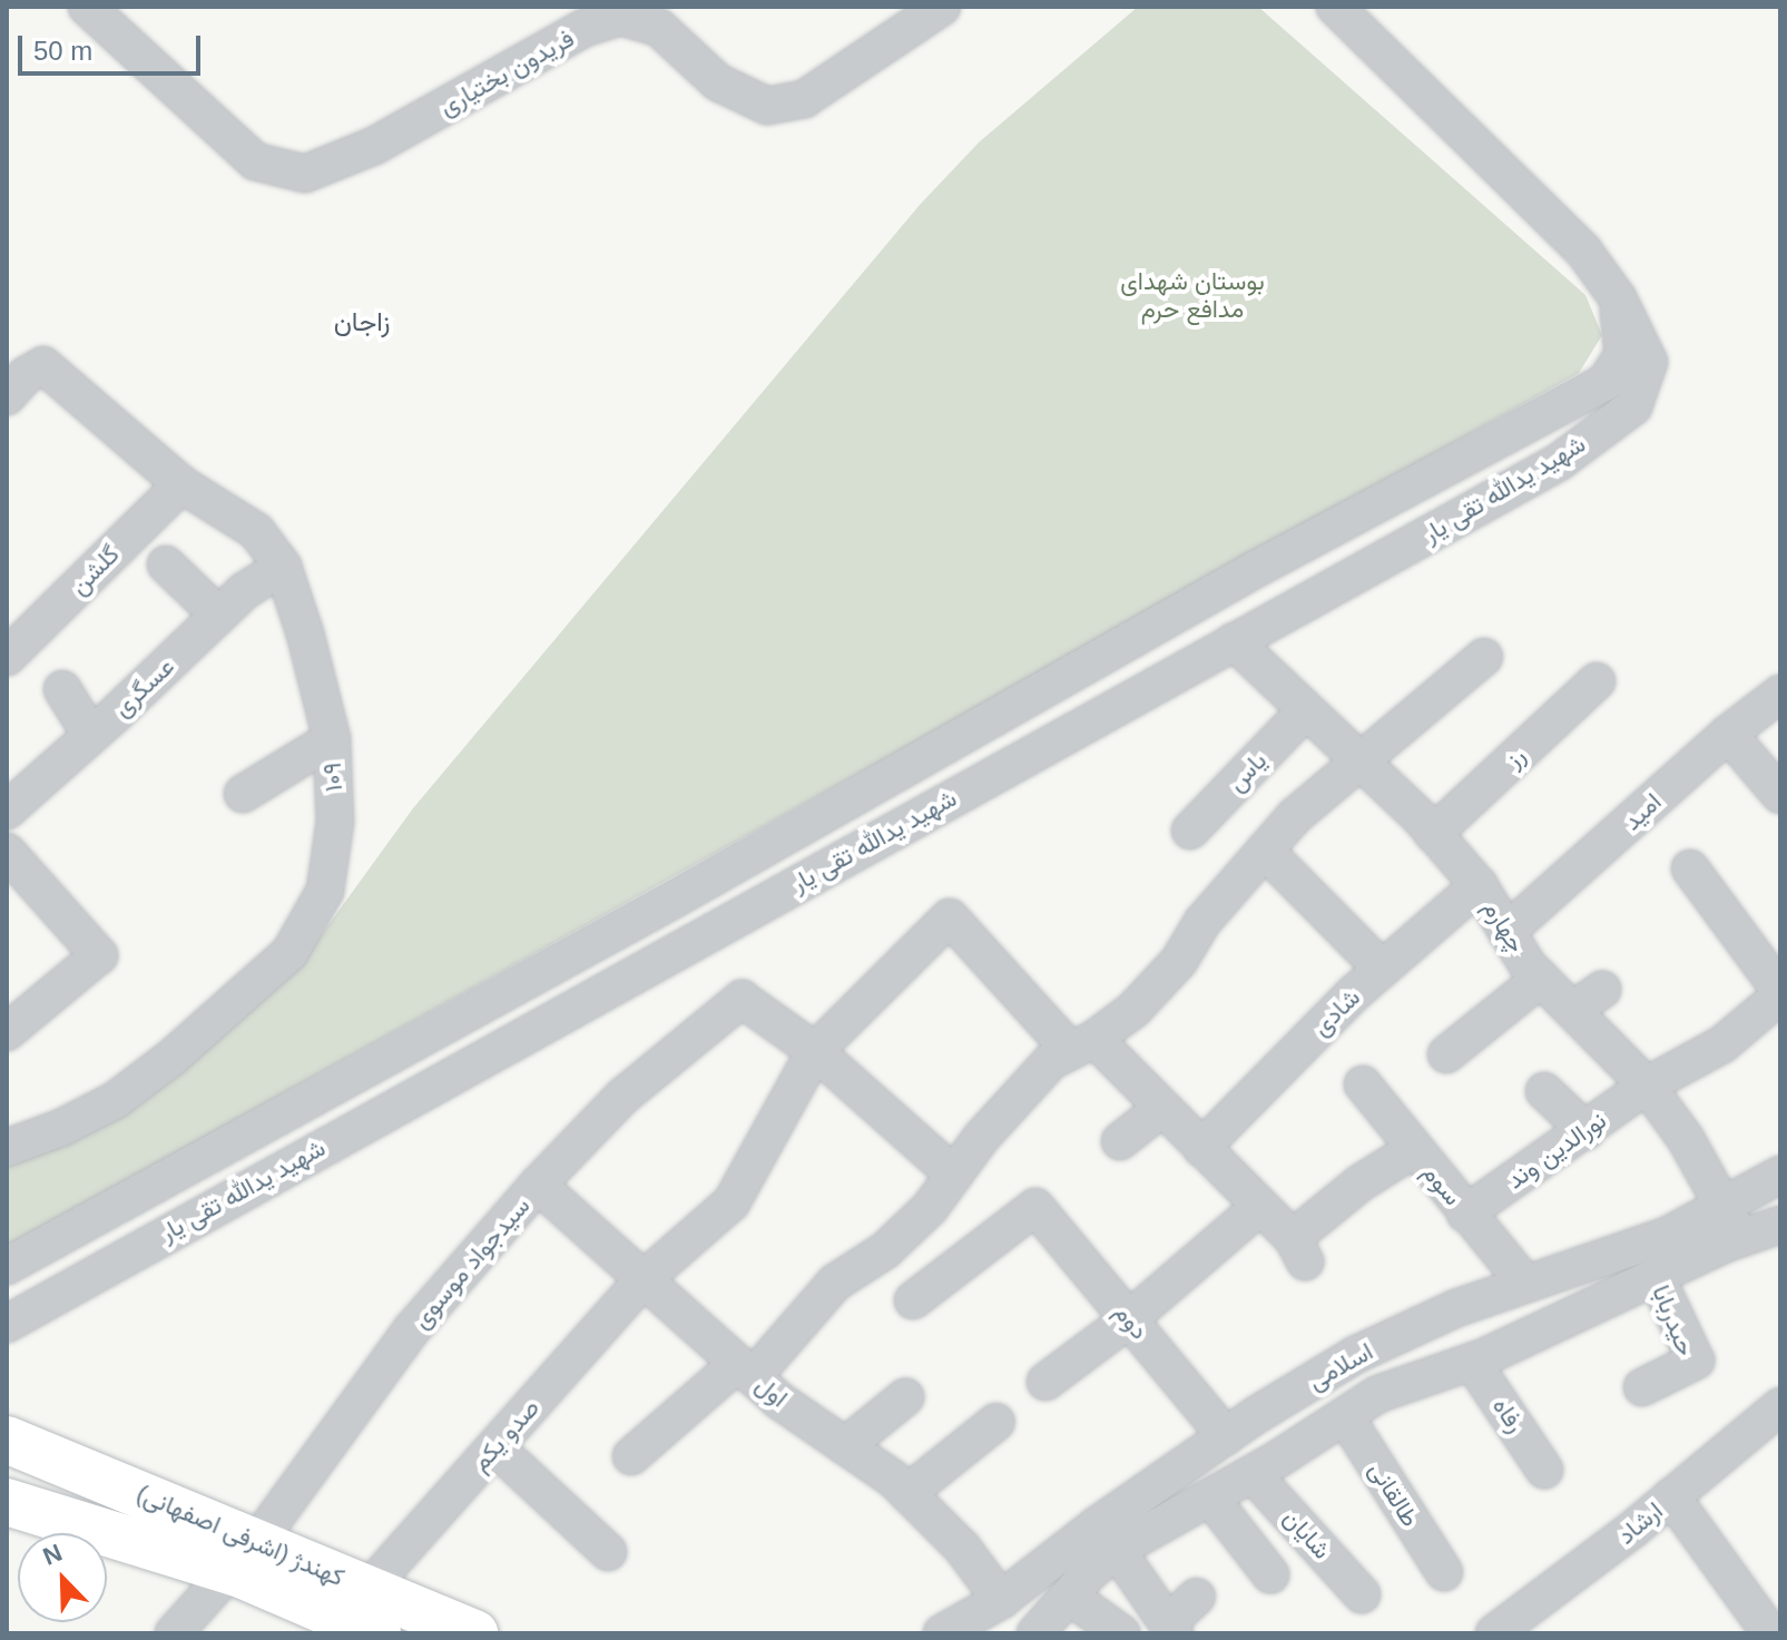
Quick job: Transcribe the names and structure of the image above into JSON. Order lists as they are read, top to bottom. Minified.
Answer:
{"streets":{"main road":["کهندژ (اشرفی اصفهانی)"],"street":["فریدون بختیاری","شهید یدالله تقی یار","گلشن","عسگری","رز","یاس","۱۰۹","امید","چهارم","شادی","نورالدین وند","سوم","سیدجواد موسوی","حیدربابا","دوم","اسلامی","اول","رفاه","صدو یکم","طالقانی","ارشاد","شایان"]},"crossings":[["شهید یدالله تقی یار","چهارم"],["گلشن","۱۰۹"],["عسگری","۱۰۹"],["رز","چهارم"],["یاس","چهارم"],["امید","چهارم"],["چهارم","شادی"],["چهارم","نورالدین وند"],["چهارم","اسلامی"],["نورالدین وند","سوم"],["سوم","اسلامی"],["سیدجواد موسوی","اول"],["سیدجواد موسوی","صدو یکم"],["سیدجواد موسوی","کهندژ (اشرفی اصفهانی)"],["حیدربابا","اسلامی"],["دوم","اسلامی"],["اسلامی","اول"],["اسلامی","رفاه"],["اسلامی","طالقانی"],["اسلامی","شایان"],["اول","صدو یکم"],["صدو یکم","کهندژ (اشرفی اصفهانی)"]],"districts":["زاجان"],"parks":["بوستان شهدای مدافع حرم"],"scale_bar":"50 m","north":"top left"}
